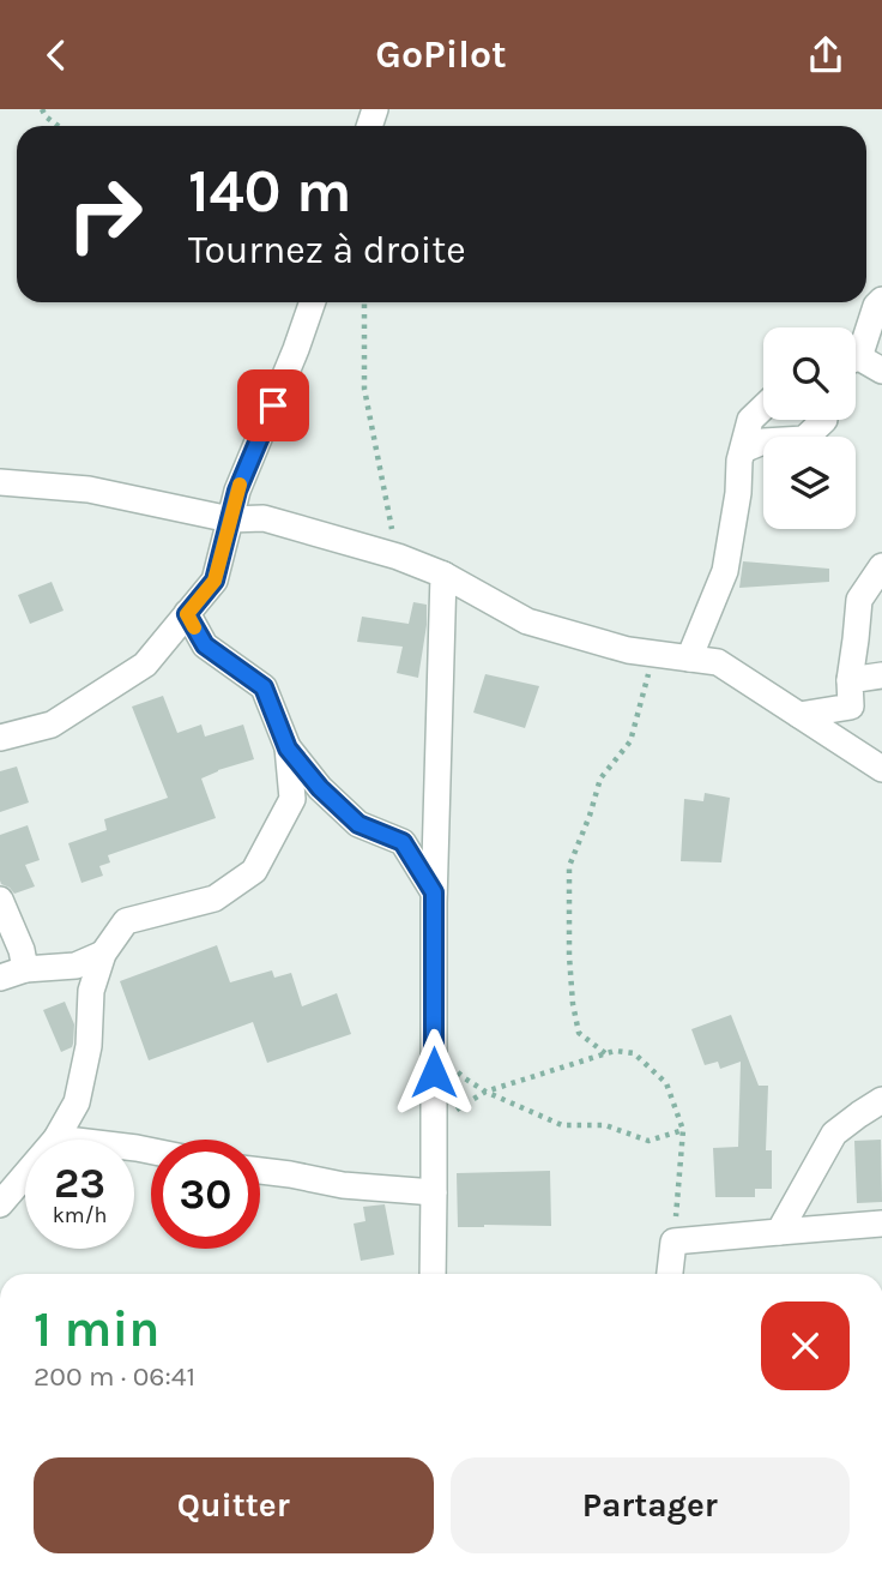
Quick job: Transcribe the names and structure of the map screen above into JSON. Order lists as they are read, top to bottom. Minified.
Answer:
{"page":{"header":"GoPilot","turn":["140 m","Tournez à droite"],"speed":"23 km/h","limit":"30","heading":["1 min","200 m · 06:41"],"buttons":["Quitter","Partager"]}}
